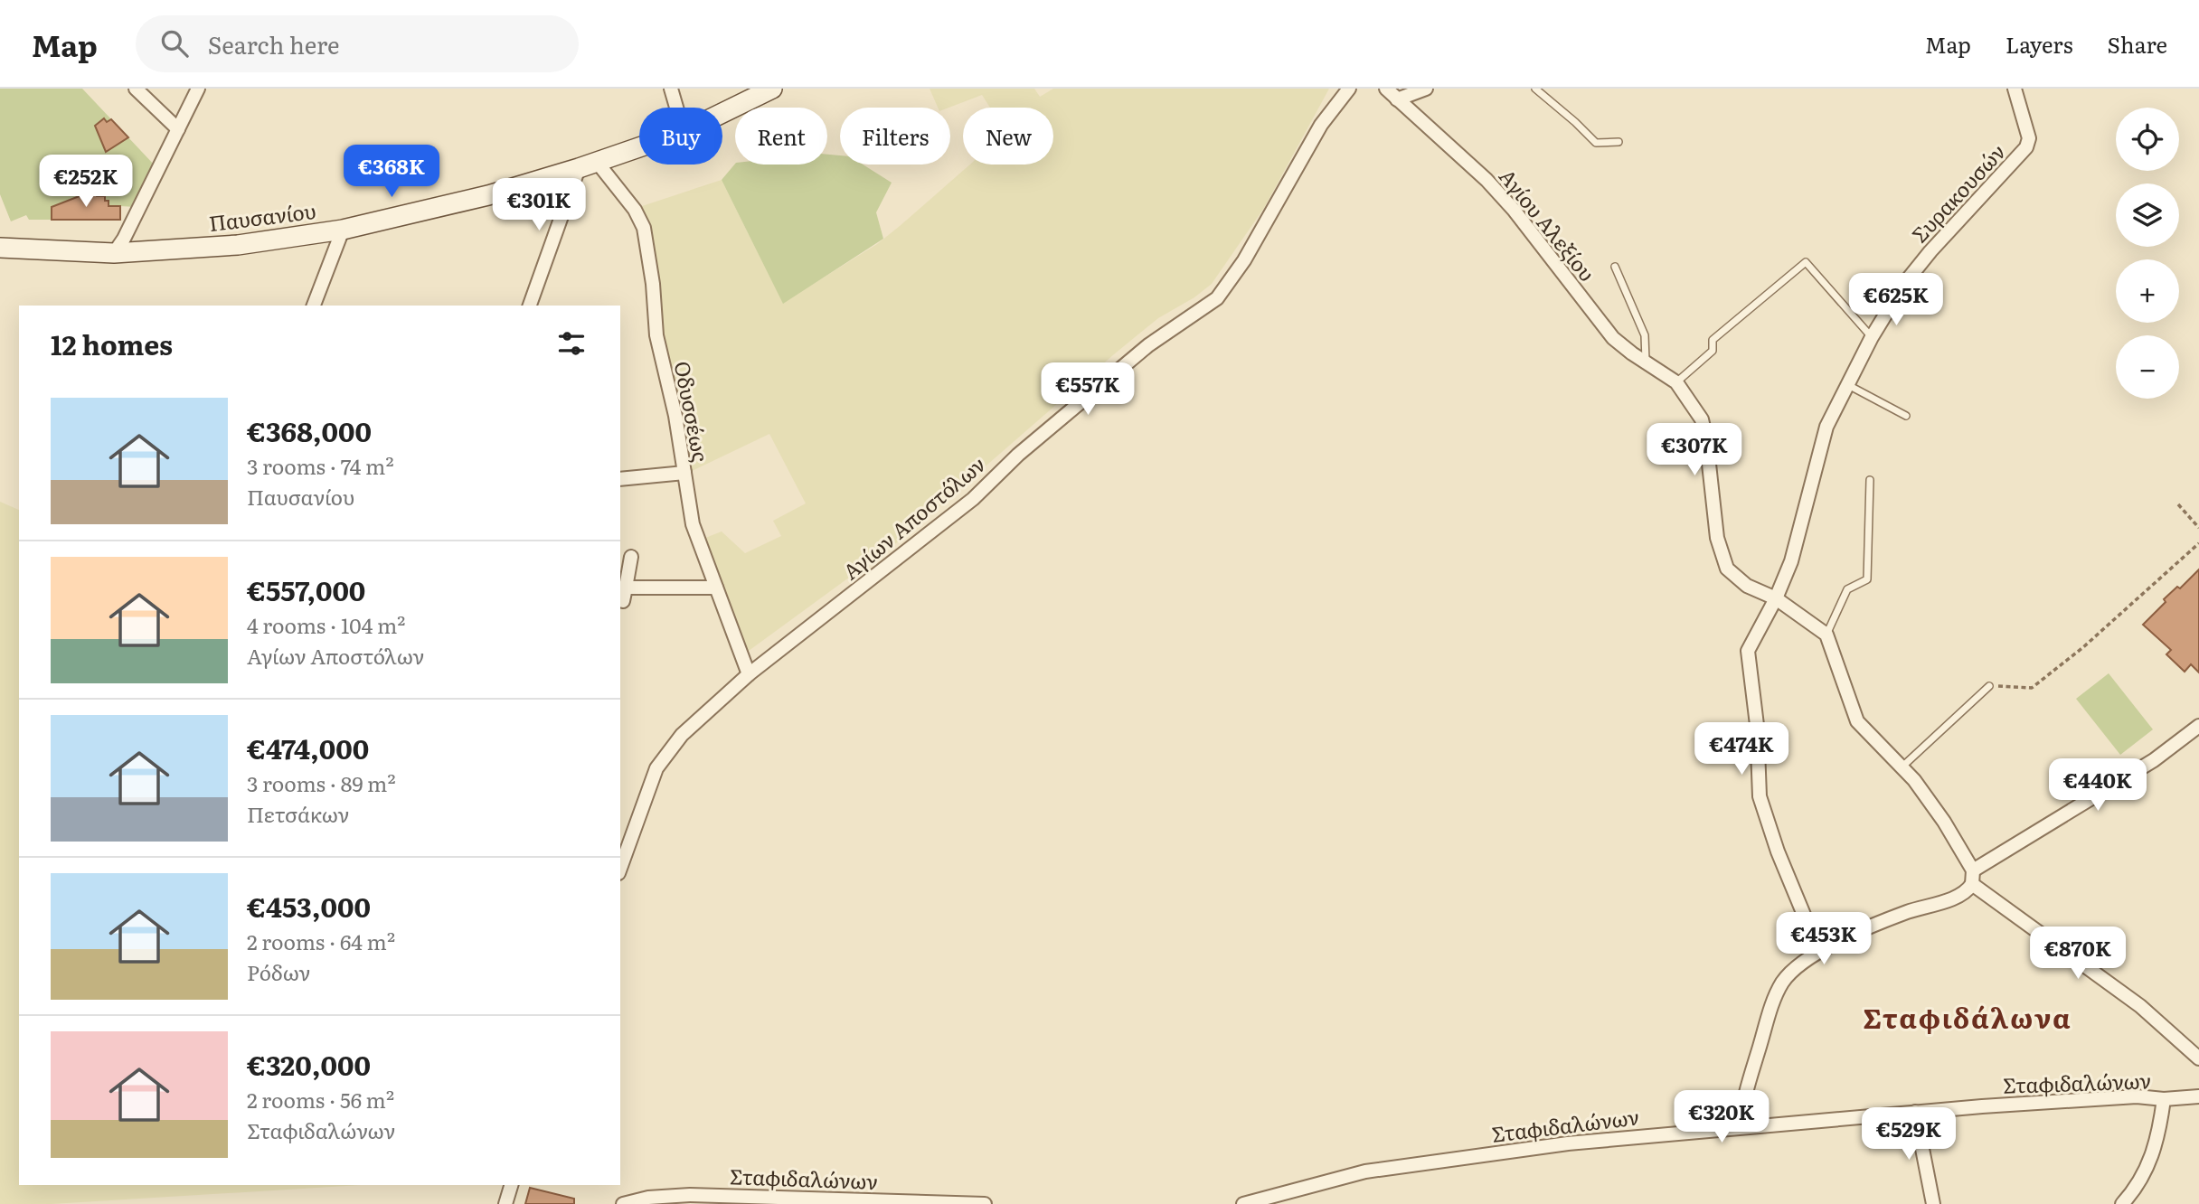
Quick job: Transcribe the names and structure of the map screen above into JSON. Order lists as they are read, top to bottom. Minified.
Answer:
{"streets":{"street":["Συρακουσών","Παυσανίου","Αγίου Αλεξίου","Οδυσσέως","Αγίων Αποστόλων","Σταφιδαλώνων"]},"crossings":[["Συρακουσών","Αγίου Αλεξίου"],["Παυσανίου","Οδυσσέως"],["Οδυσσέως","Αγίων Αποστόλων"]],"districts":["Σταφιδάλωνα"],"page":{"header":"Map","search":"Search here","nav":["Map","Layers","Share"],"map_buttons":["+","−"],"chip":["Buy","Rent","Filters","New"],"price":["€368K","€252K","€301K","€625K","€557K","€307K","€474K","€440K","€453K","€870K","€320K","€529K"],"heading":"12 homes","list":[{"name":"€368,000","note":"3 rooms · 74 m² · Παυσανίου"},{"name":"€557,000","note":"4 rooms · 104 m² · Αγίων Αποστόλων"},{"name":"€474,000","note":"3 rooms · 89 m² · Πετσάκων"},{"name":"€453,000","note":"2 rooms · 64 m² · Ρόδων"},{"name":"€320,000","note":"2 rooms · 56 m² · Σταφιδαλώνων"}]}}
